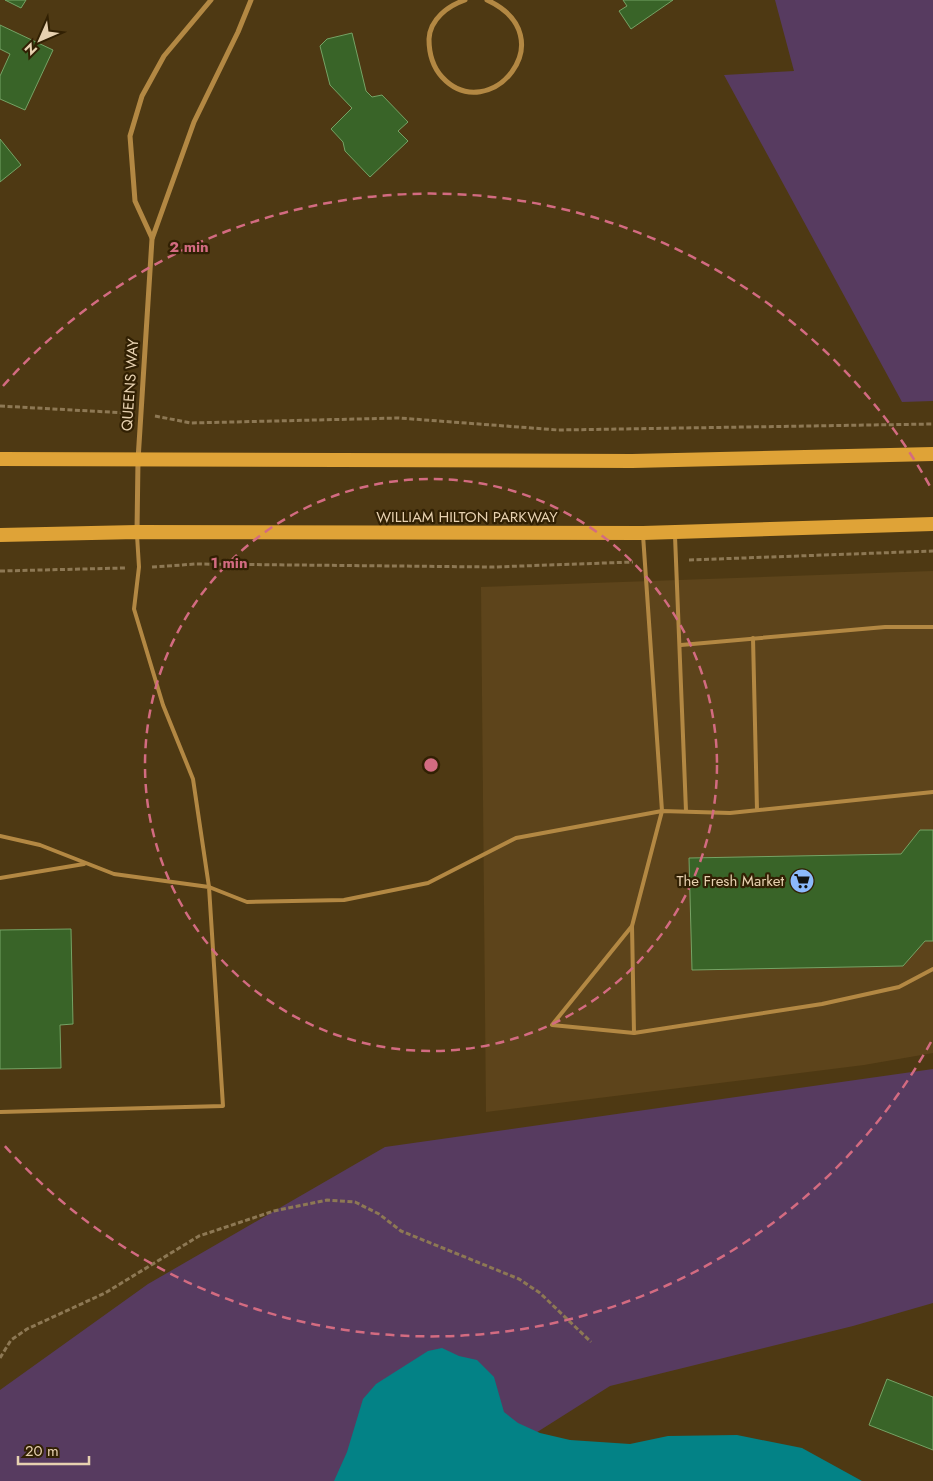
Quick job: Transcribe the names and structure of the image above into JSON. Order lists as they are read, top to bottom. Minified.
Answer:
{"streets":{"highway":["WILLIAM HILTON PARKWAY"],"street":["QUEENS WAY"]},"crossings":[["QUEENS WAY","WILLIAM HILTON PARKWAY"]],"places":{"supermarket":["The Fresh Market"]},"scale_bar":"20 m","north":"bottom left","rings":["2 min","1 min"]}
